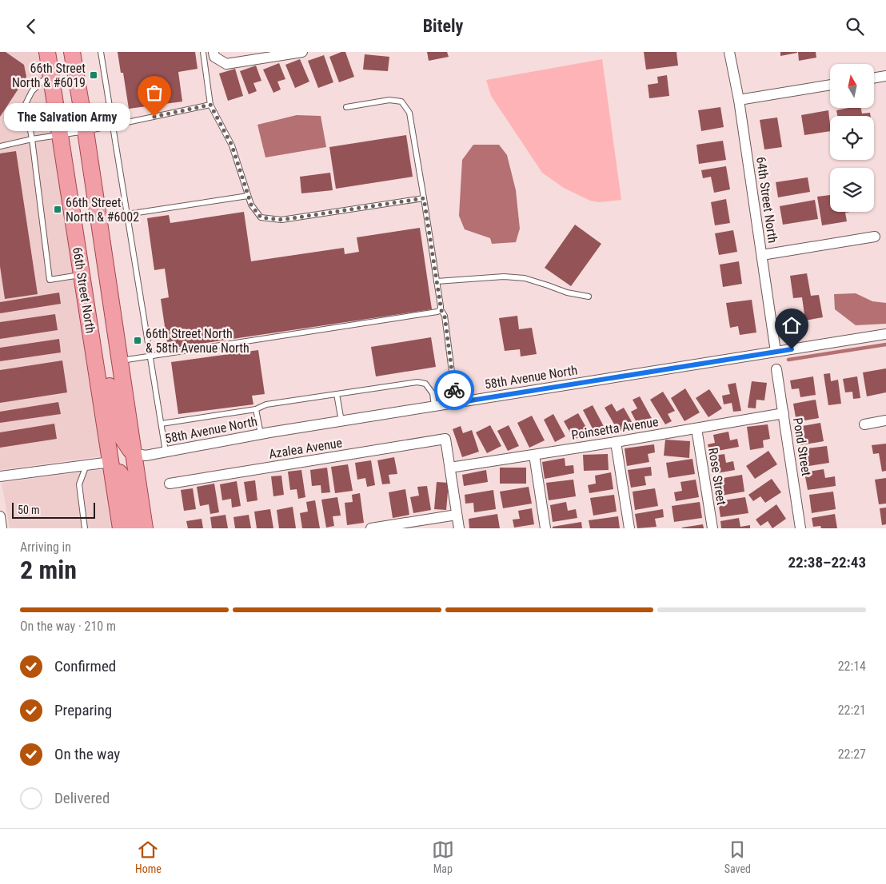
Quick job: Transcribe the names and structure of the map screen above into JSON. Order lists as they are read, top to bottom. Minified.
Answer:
{"streets":{"main road":["66th Street North"],"street":["64th Street North","58th Avenue North","Poinsetta Avenue","Pond Street","Azalea Avenue","Rose Street"]},"crossings":[["64th Street North","58th Avenue North"],["66th Street North","58th Avenue North"],["Poinsetta Avenue","Pond Street"],["Poinsetta Avenue","Azalea Avenue"],["Poinsetta Avenue","Rose Street"]],"places":{"transit":["66th Street North & #6019","66th Street North & #6002","66th Street North & 58th Avenue North"],"other":["The Salvation Army"]},"scale_bar":"50 m","north":"top","page":{"header":"Bitely","bubble":"The Salvation Army","scale":"50 m","heading":["2 min","Arriving in","22:38–22:43"],"bar":"On the way · 210 m","list":[["Confirmed","22:14"],["Preparing","22:21"],["On the way","22:27"],"Delivered"],"tabs":["Home","Map","Saved"]}}
